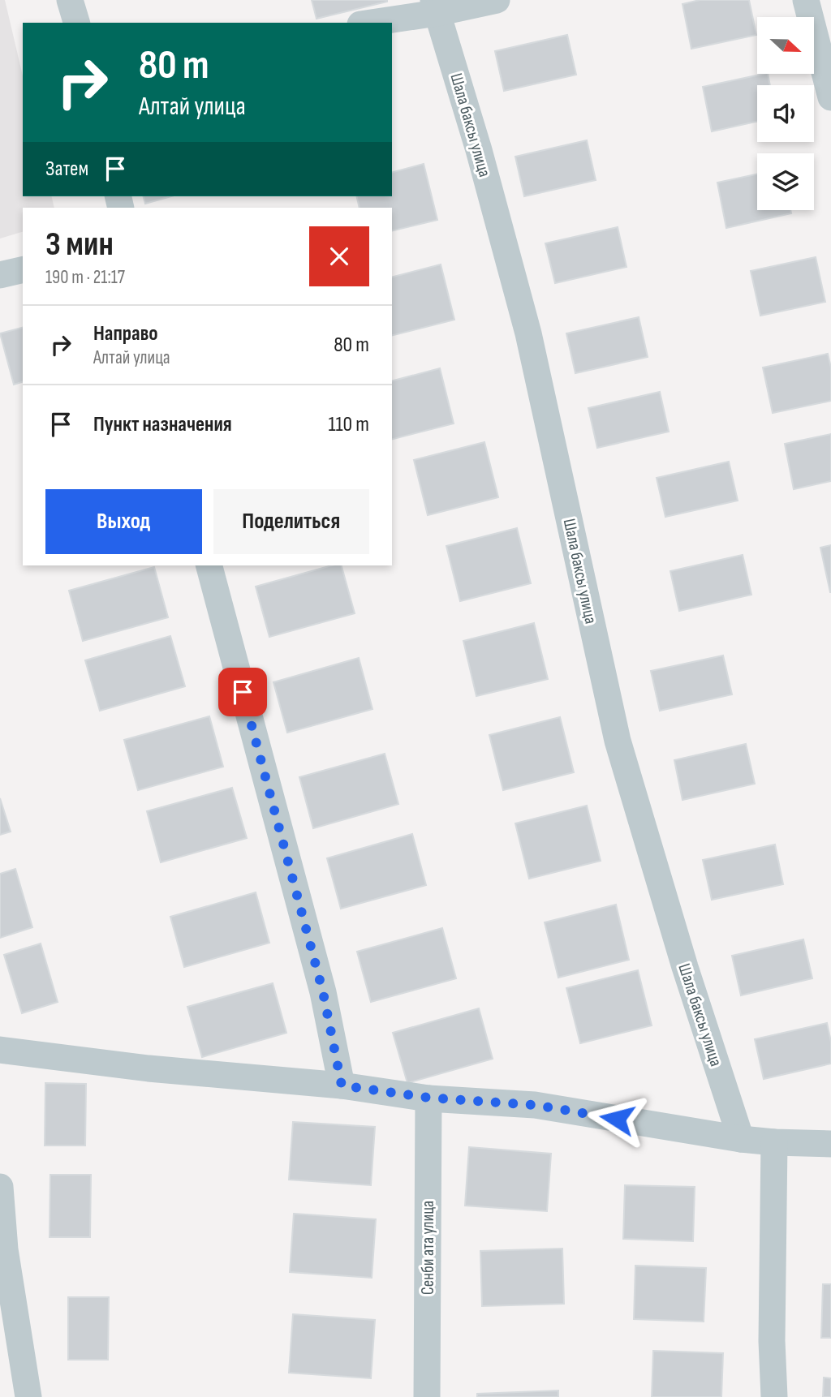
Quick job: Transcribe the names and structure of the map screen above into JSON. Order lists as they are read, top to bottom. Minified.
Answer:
{"streets":{"street":["Шала баксы улица","Сенби ата улица"]},"north":"right","page":{"turn":["80 m","Алтай улица"],"then":"Затем","heading":["3 мин","190 m · 21:17"],"list":[{"name":"Направо","note":"Алтай улица","value":"80 m"},{"name":"Пункт назначения","value":"110 m"}],"buttons":["Выход","Поделиться"]}}
